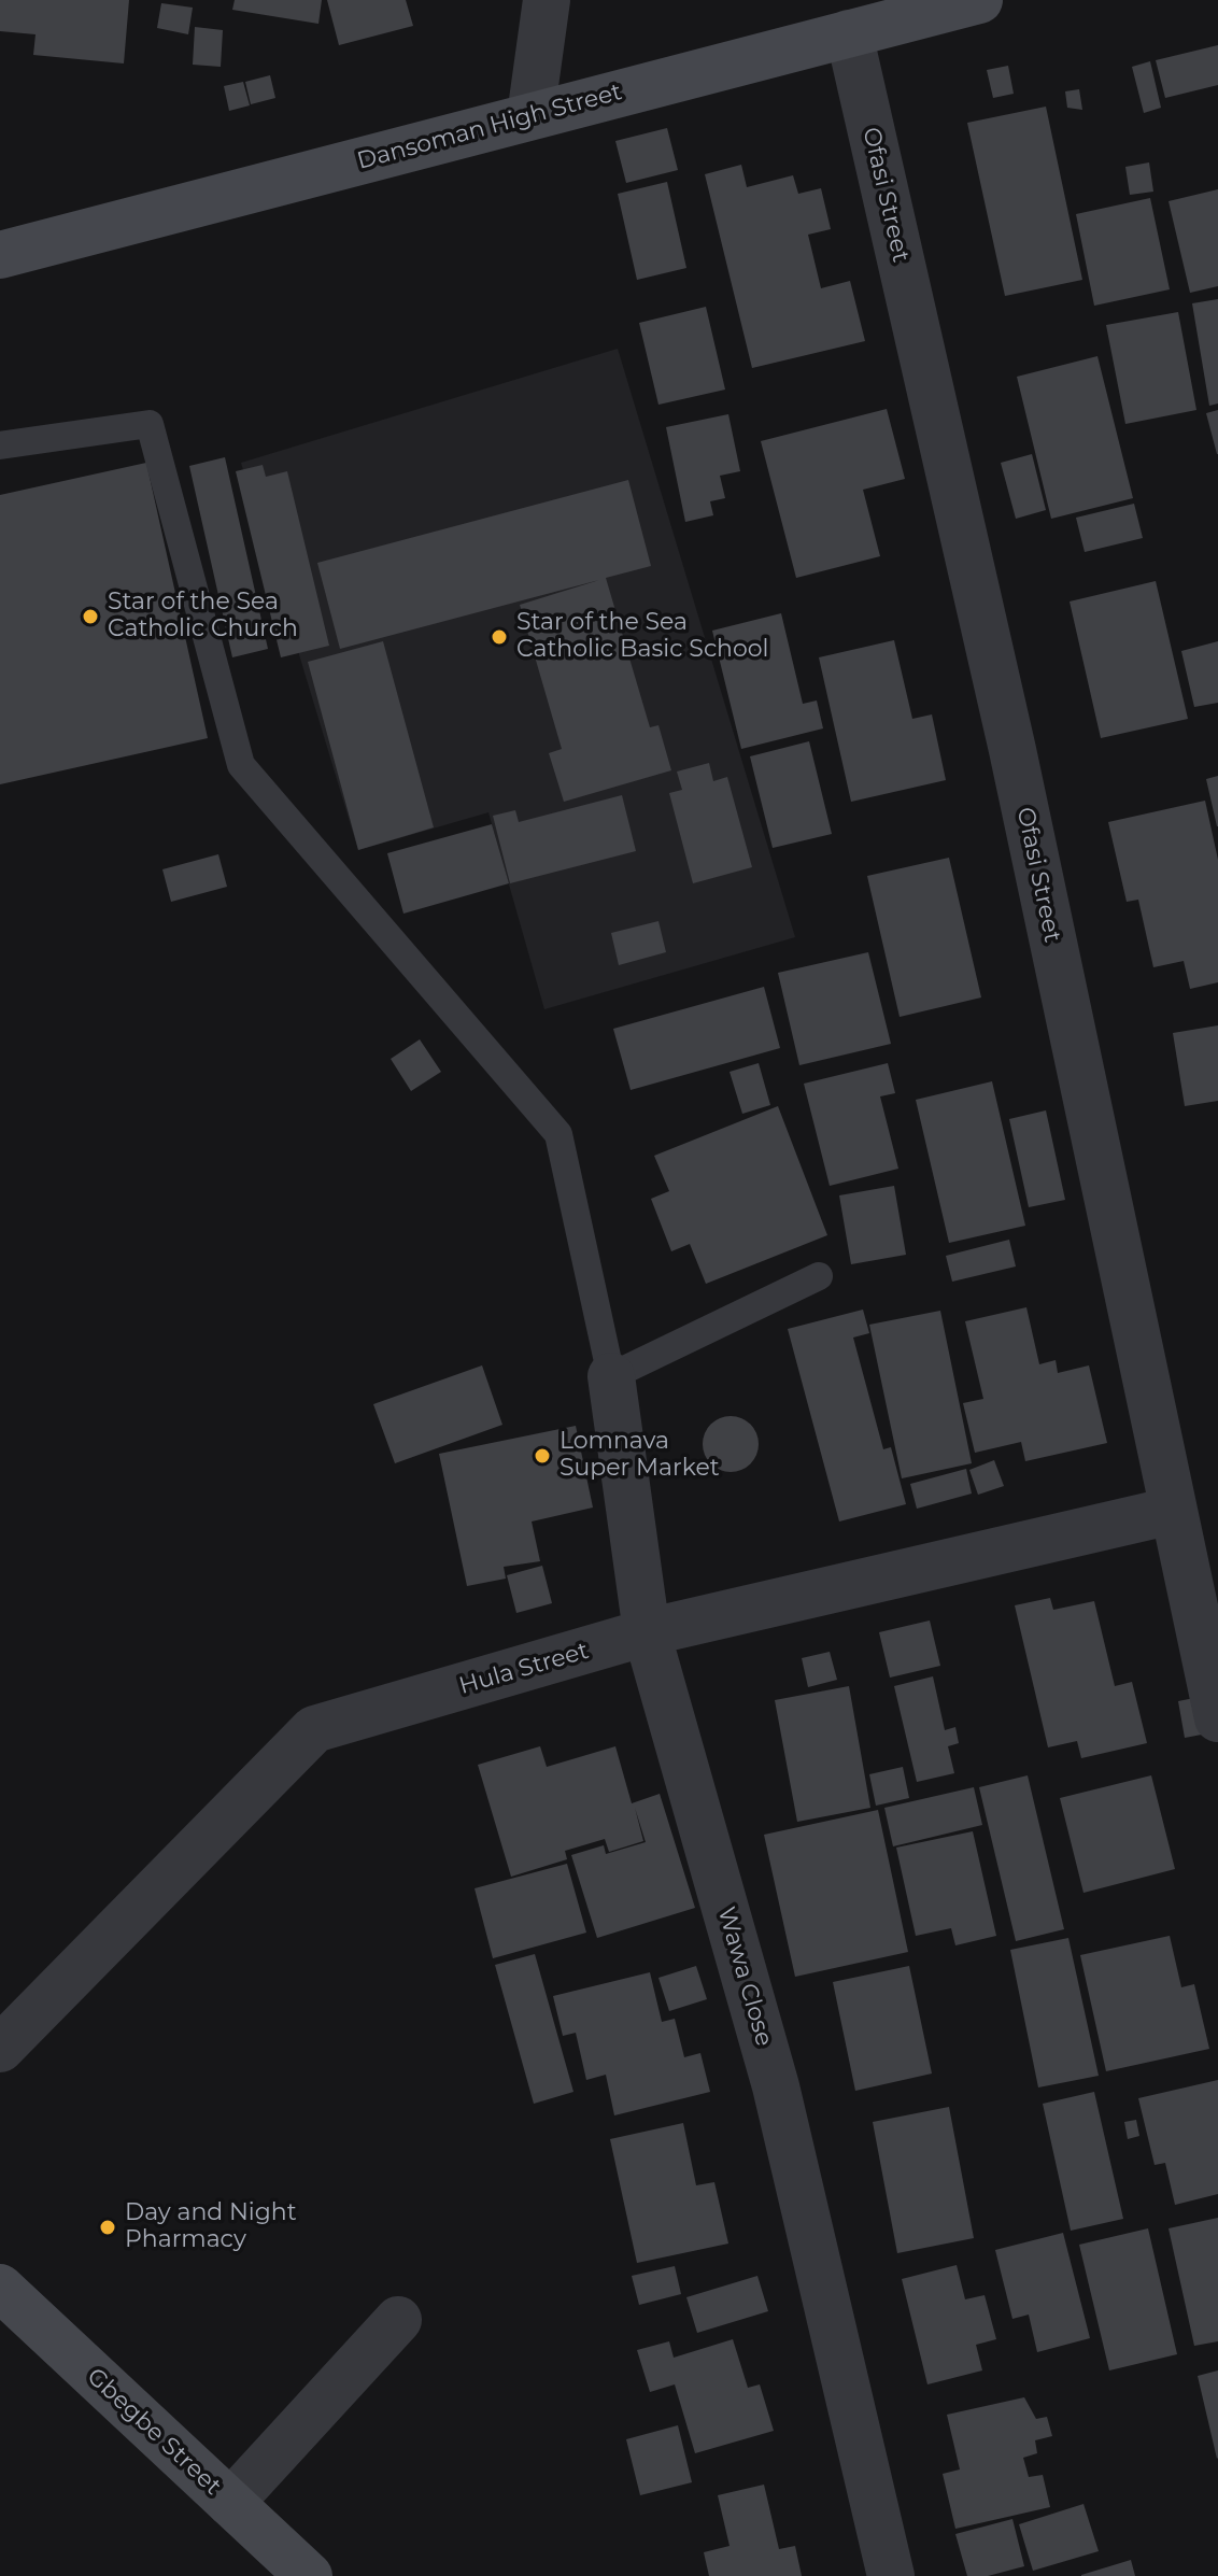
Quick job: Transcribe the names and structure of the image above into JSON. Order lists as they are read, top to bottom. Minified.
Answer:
{"streets":{"street":["Dansoman High Street","Ofasi Street","Hula Street","Wawa Close","Gbegbe Street"]},"crossings":[["Dansoman High Street","Ofasi Street"],["Ofasi Street","Hula Street"],["Hula Street","Wawa Close"]],"places":["Star of the Sea Catholic Church","Star of the Sea Catholic Basic School","Lomnava Super Market","Day and Night Pharmacy"]}
